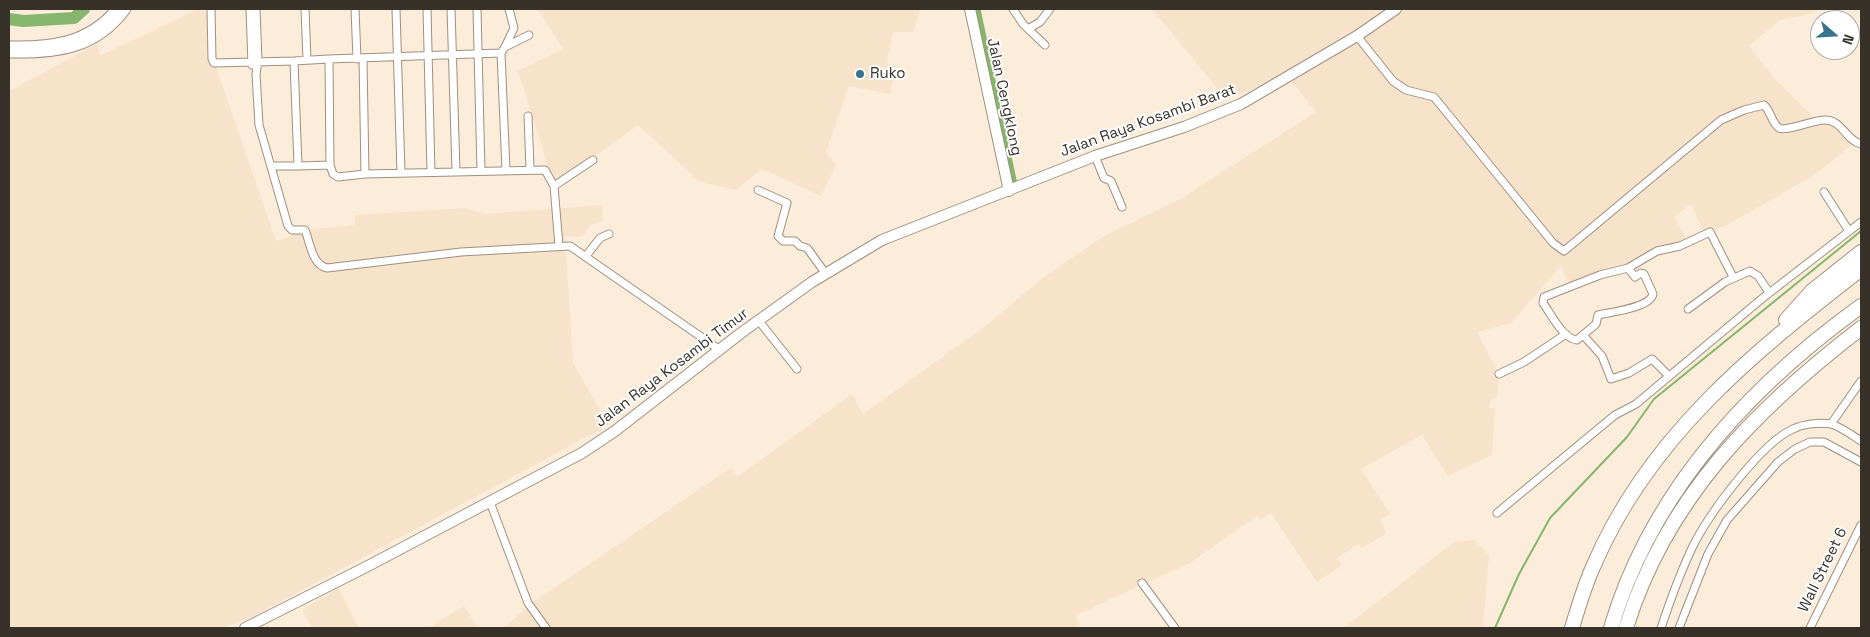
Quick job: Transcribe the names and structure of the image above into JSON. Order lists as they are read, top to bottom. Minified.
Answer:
{"streets":{"main road":["Jalan Cengklong","Jalan Raya Kosambi Barat","Jalan Raya Kosambi Timur"],"street":["Wall Street 6"]},"crossings":[["Jalan Cengklong","Jalan Raya Kosambi Barat"],["Jalan Cengklong","Jalan Raya Kosambi Timur"],["Jalan Raya Kosambi Barat","Jalan Raya Kosambi Timur"]],"places":["Ruko"],"north":"right"}
